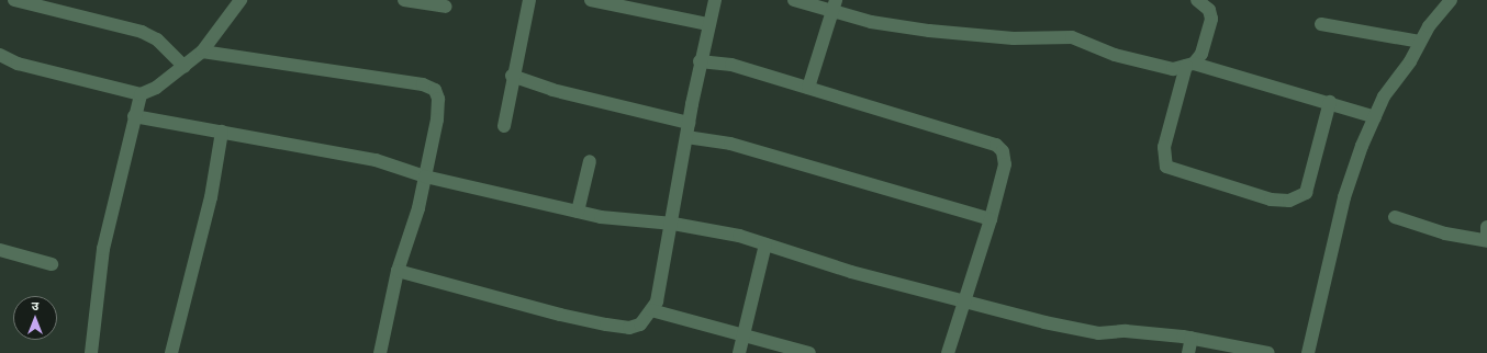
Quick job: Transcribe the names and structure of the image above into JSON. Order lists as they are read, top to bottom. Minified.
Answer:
{"north":"top"}
